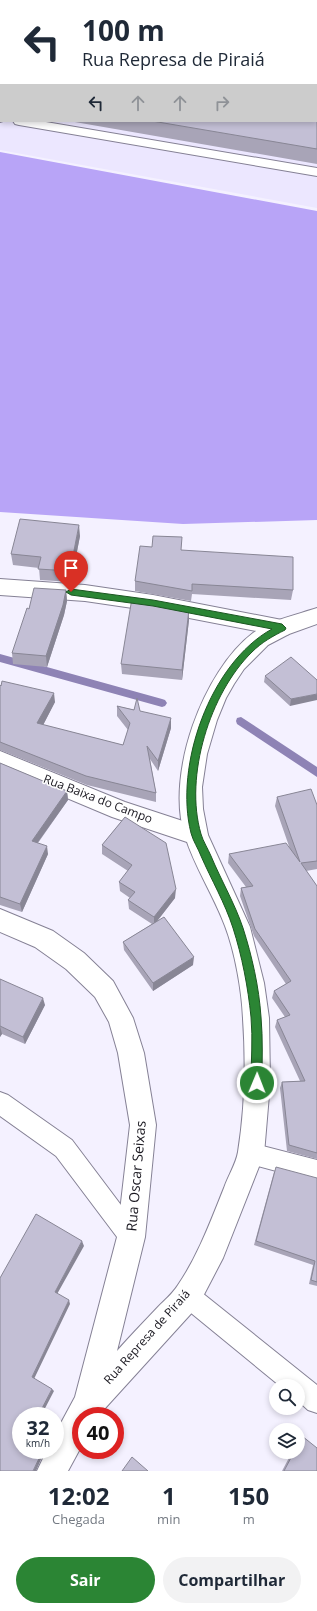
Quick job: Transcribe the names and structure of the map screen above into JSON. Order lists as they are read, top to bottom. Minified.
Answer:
{"streets":{"street":["Rua Baixa do Campo","Rua Oscar Seixas","Rua Represa de Piraiá"]},"crossings":[["Rua Baixa do Campo","Rua Represa de Piraiá"]],"page":{"turn":["100 m","Rua Represa de Piraiá"],"speed":"32 km/h","limit":"40","eta":["12:02","Chegada","1","min","150","m"],"buttons":["Sair","Compartilhar"]}}
